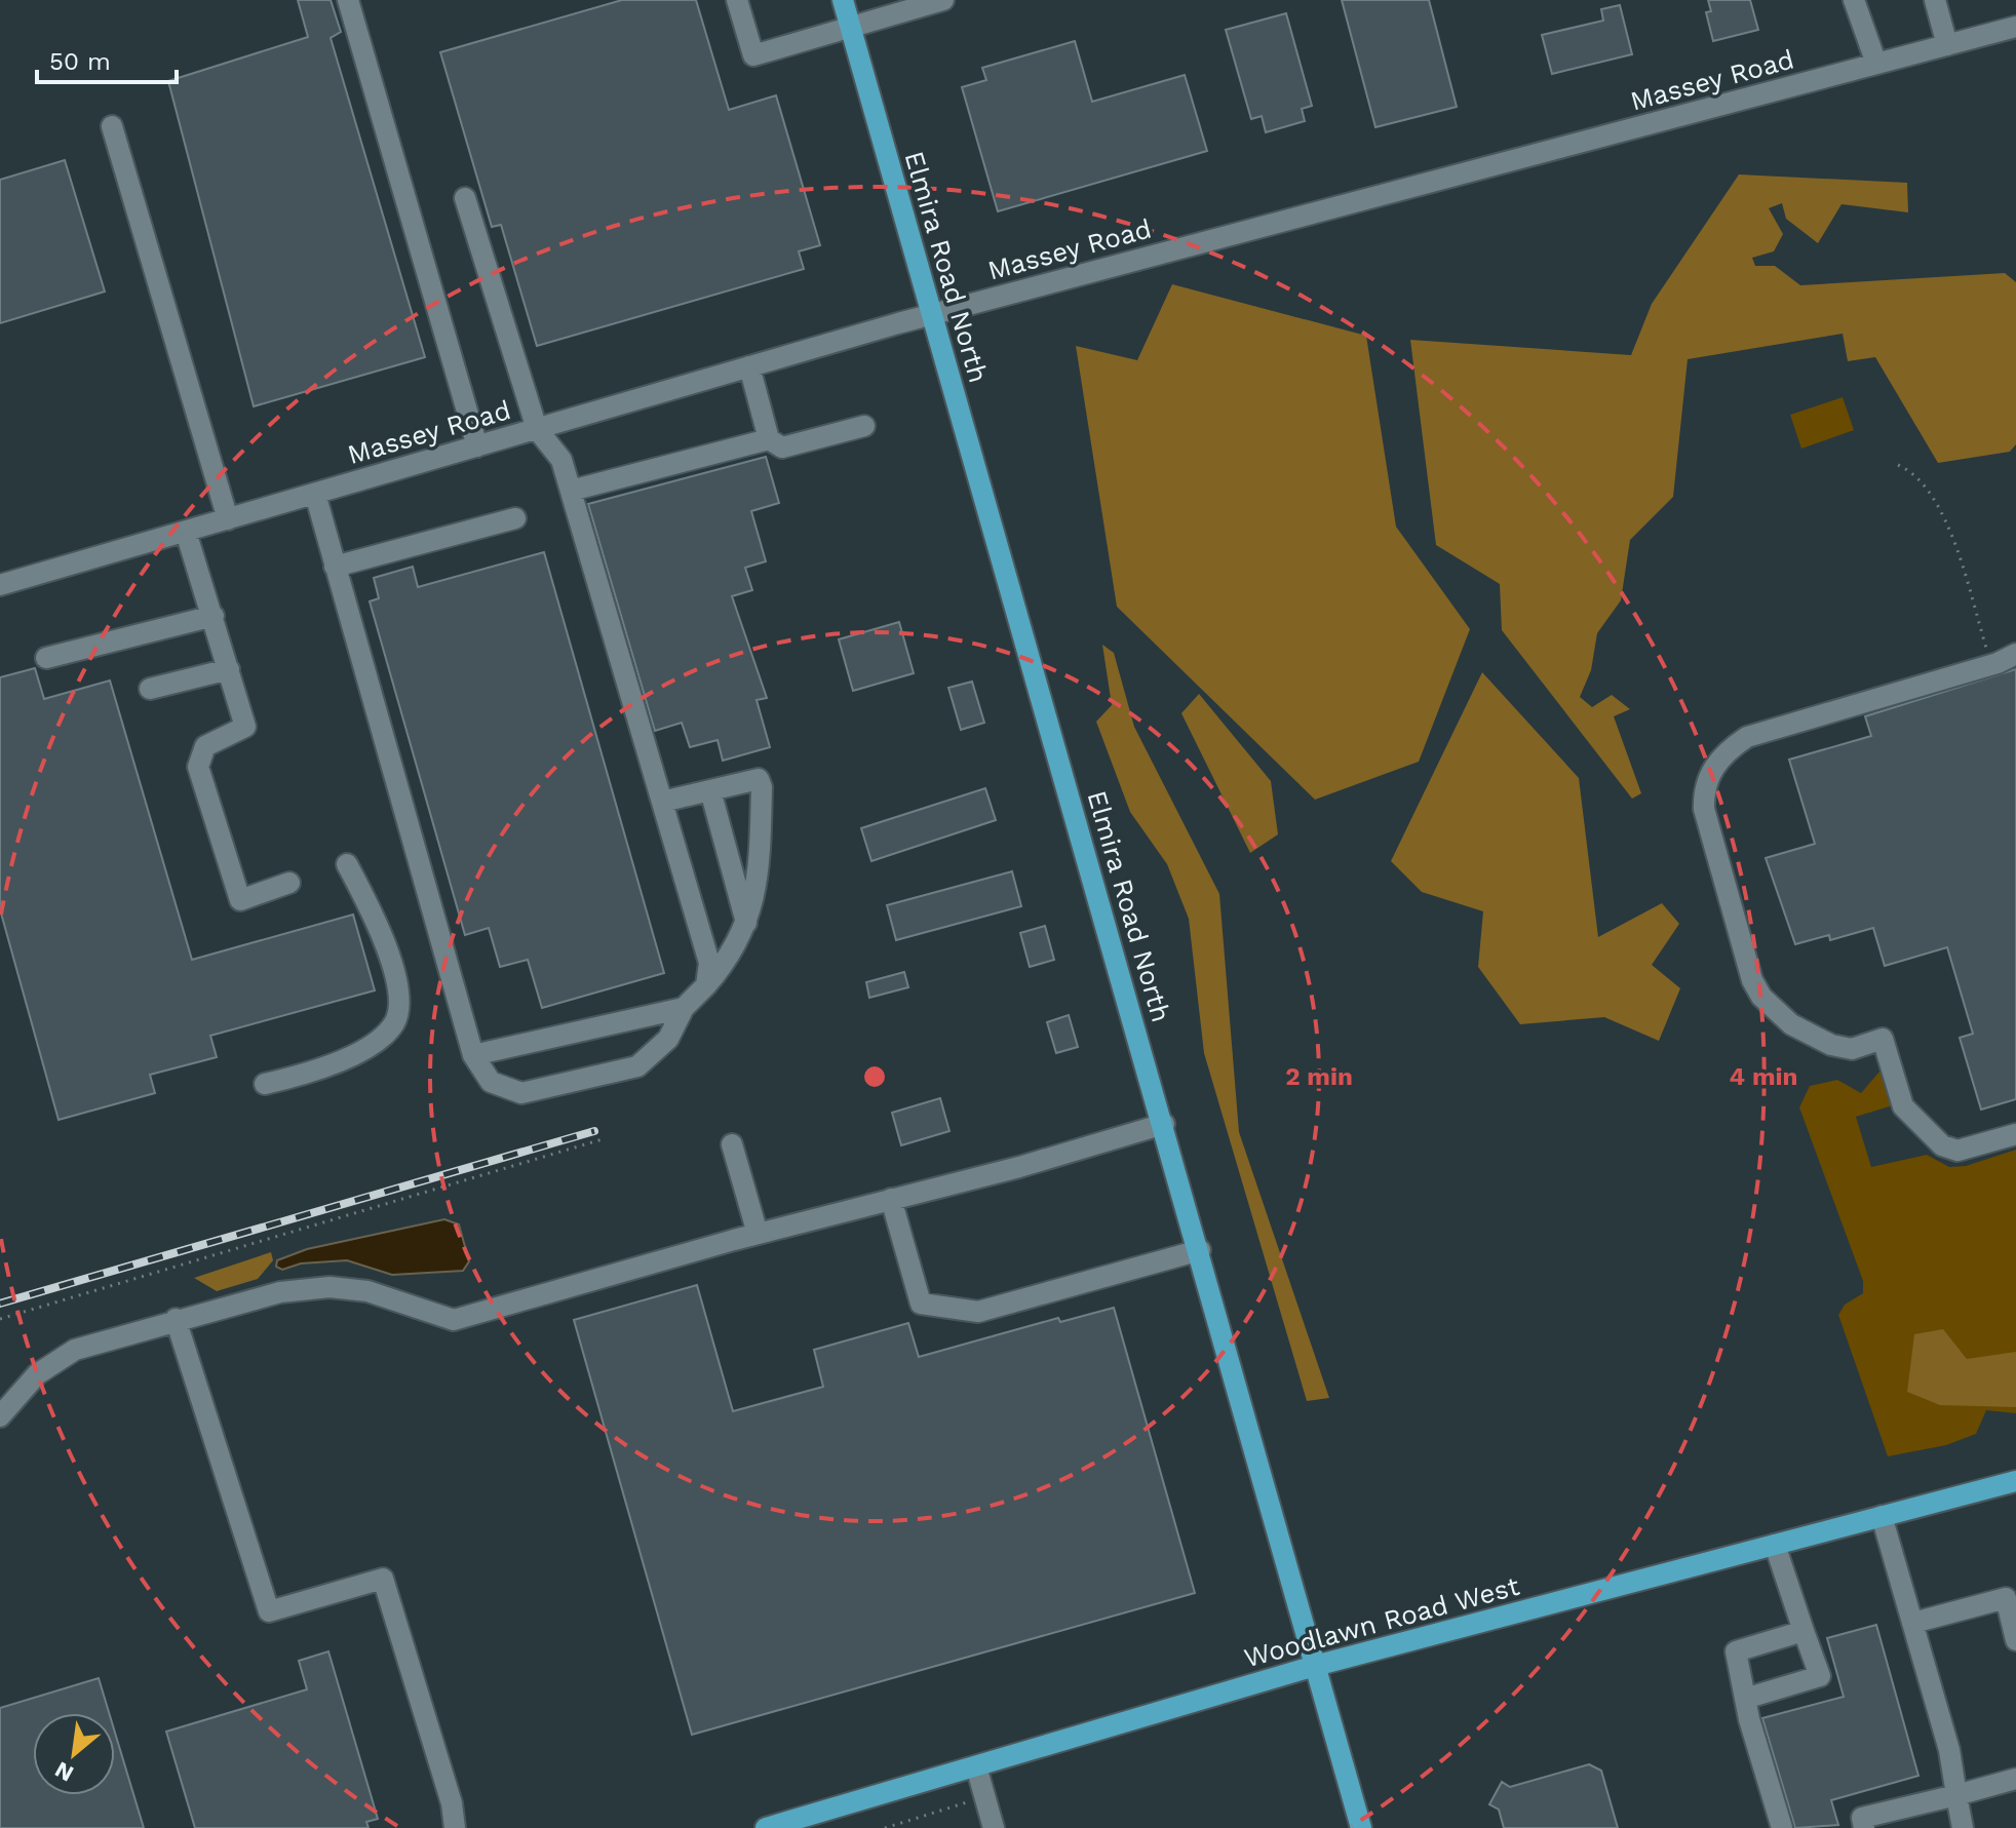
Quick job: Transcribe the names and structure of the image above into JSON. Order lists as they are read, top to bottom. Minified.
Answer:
{"streets":{"main road":["Elmira Road North","Woodlawn Road West"],"street":["Massey Road"]},"crossings":[["Massey Road","Elmira Road North"],["Elmira Road North","Woodlawn Road West"]],"scale_bar":"50 m","north":"bottom left","rings":["2 min","4 min"]}
